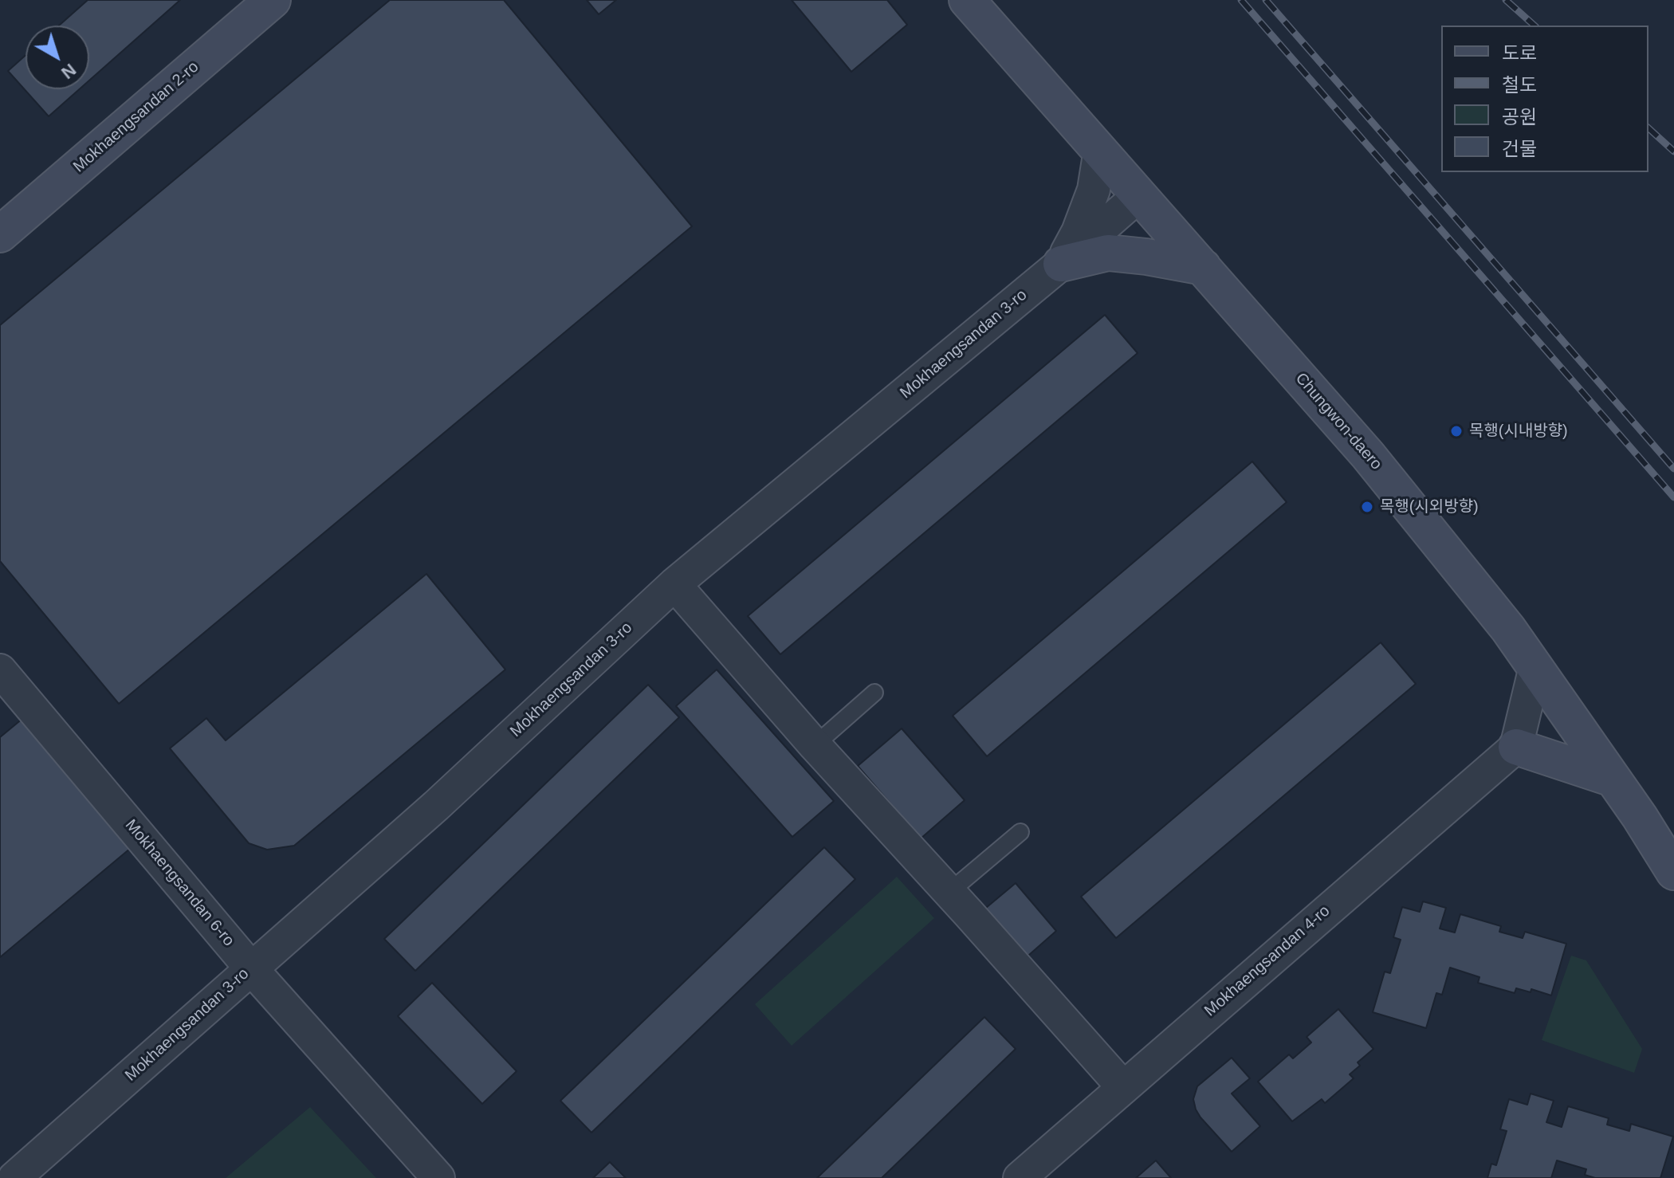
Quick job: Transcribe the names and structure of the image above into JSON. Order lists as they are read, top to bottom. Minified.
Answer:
{"streets":{"street":["Mokhaengsandan 2-ro","Mokhaengsandan 3-ro","Chungwon-daero","Mokhaengsandan 6-ro","Mokhaengsandan 4-ro"]},"crossings":[["Mokhaengsandan 3-ro","Chungwon-daero"],["Mokhaengsandan 3-ro","Mokhaengsandan 6-ro"]],"places":["목행(시내방향)","목행(시외방향)"],"legend":["도로","철도","공원","건물"],"north":"bottom right"}
